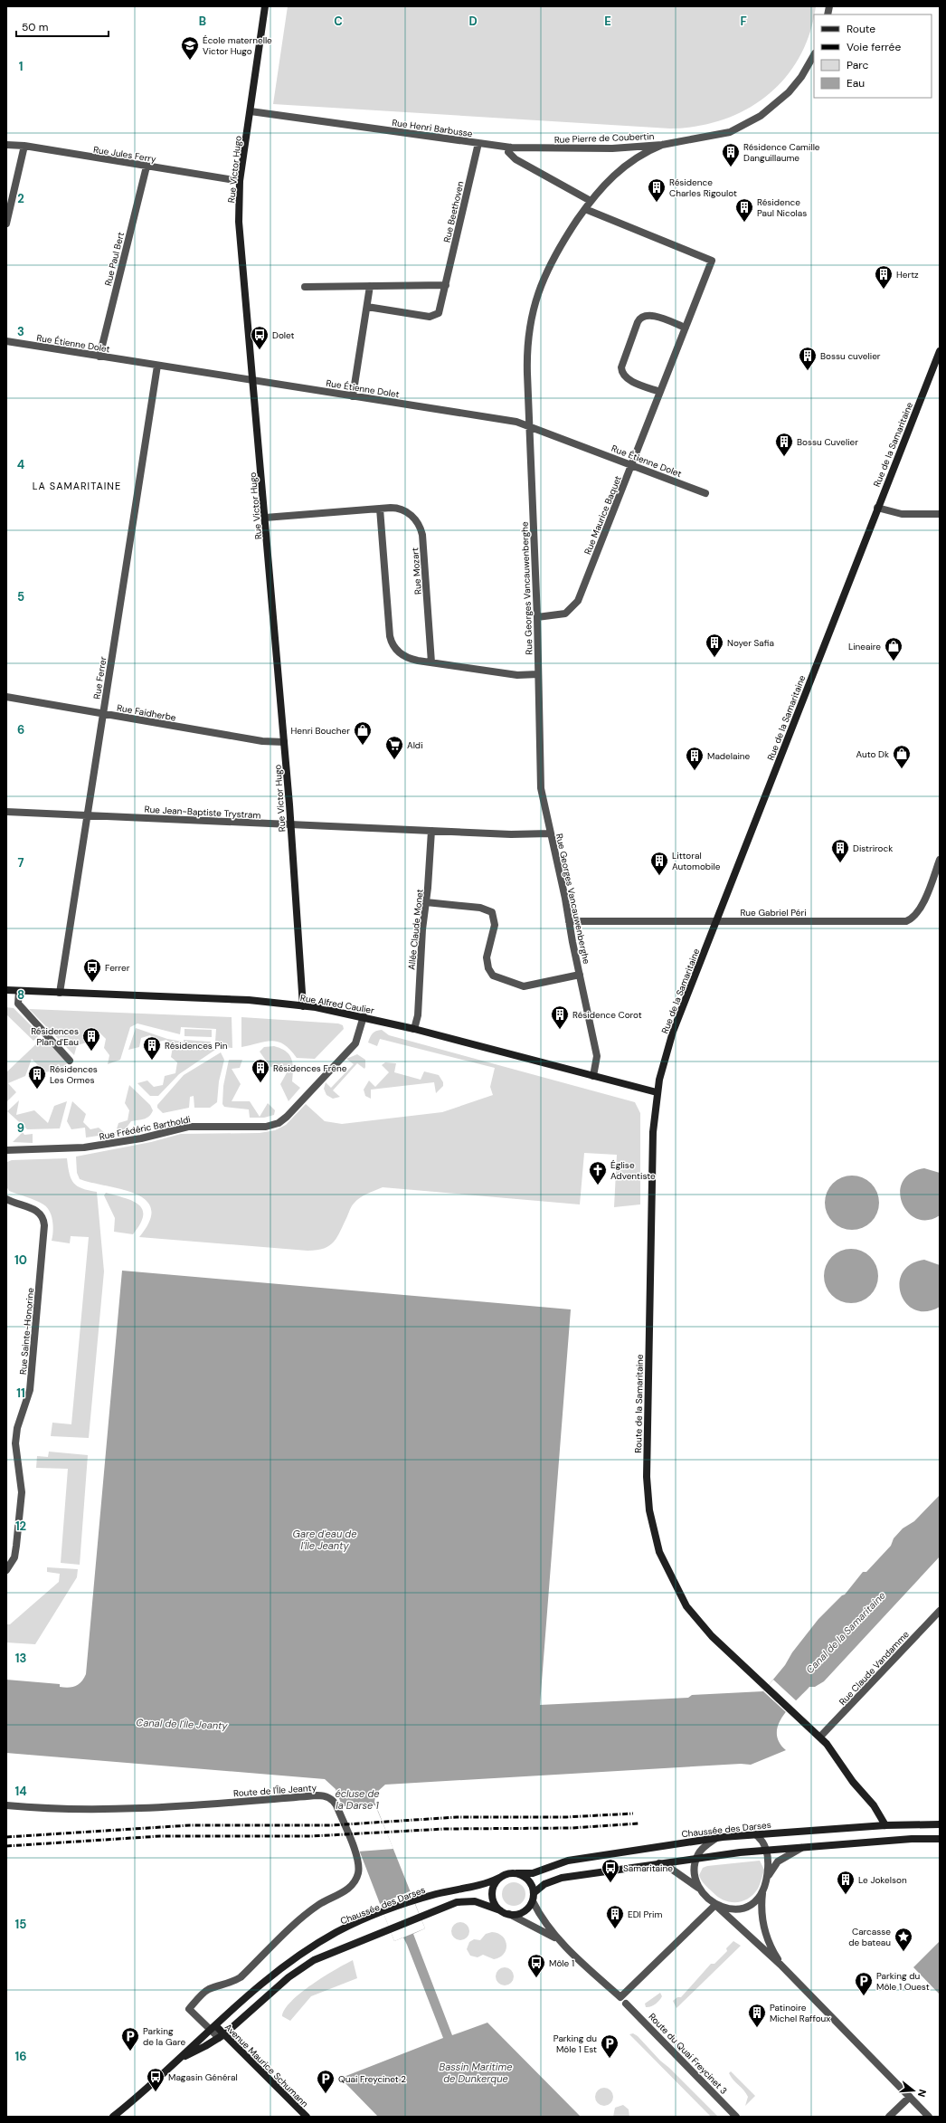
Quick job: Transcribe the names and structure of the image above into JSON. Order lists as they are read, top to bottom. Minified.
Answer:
{"streets":{"street":["Rue Henri Barbusse","Rue Pierre de Coubertin","Rue Jules Ferry","Rue Victor Hugo","Rue Beethoven","Rue Paul Bert","Rue Étienne Dolet","Rue de la Samaritaine","Rue Maurice Baquet","Rue Mozart","Rue Georges Vancauwenberghe","Rue Ferrer","Rue Faidherbe","Rue Jean-Baptiste Trystram","Rue Gabriel Péri","Allée Claude Monet","Rue Alfred Caulier","Rue Frédéric Bartholdi","Rue Sainte-Honorine","Route de la Samaritaine","Rue Claude Vandamme","Route de l'Île Jeanty","Chaussée des Darses","Route du Quai Freycinet 3","Avenue Maurice Schumann"]},"crossings":[["Rue Henri Barbusse","Rue Pierre de Coubertin"],["Rue Henri Barbusse","Rue Victor Hugo"],["Rue Henri Barbusse","Rue Beethoven"],["Rue Pierre de Coubertin","Rue Georges Vancauwenberghe"],["Rue Jules Ferry","Rue Victor Hugo"],["Rue Jules Ferry","Rue Paul Bert"],["Rue Victor Hugo","Rue Étienne Dolet"],["Rue Victor Hugo","Rue Mozart"],["Rue Victor Hugo","Rue Faidherbe"],["Rue Victor Hugo","Rue Jean-Baptiste Trystram"],["Rue Victor Hugo","Rue Alfred Caulier"],["Rue Paul Bert","Rue Étienne Dolet"],["Rue Étienne Dolet","Rue Maurice Baquet"],["Rue Étienne Dolet","Rue Georges Vancauwenberghe"],["Rue Étienne Dolet","Rue Ferrer"],["Rue de la Samaritaine","Rue Gabriel Péri"],["Rue de la Samaritaine","Rue Alfred Caulier"],["Rue de la Samaritaine","Route de la Samaritaine"],["Rue Maurice Baquet","Rue Georges Vancauwenberghe"],["Rue Georges Vancauwenberghe","Rue Jean-Baptiste Trystram"],["Rue Georges Vancauwenberghe","Rue Gabriel Péri"],["Rue Georges Vancauwenberghe","Rue Alfred Caulier"],["Rue Ferrer","Rue Faidherbe"],["Rue Ferrer","Rue Jean-Baptiste Trystram"],["Rue Ferrer","Rue Alfred Caulier"],["Rue Jean-Baptiste Trystram","Allée Claude Monet"],["Allée Claude Monet","Rue Alfred Caulier"],["Rue Alfred Caulier","Rue Frédéric Bartholdi"],["Rue Alfred Caulier","Route de la Samaritaine"],["Route de la Samaritaine","Rue Claude Vandamme"],["Route de l'Île Jeanty","Chaussée des Darses"],["Route de l'Île Jeanty","Avenue Maurice Schumann"]],"districts":["LA SAMARITAINE"],"water":["Gare d'eau de l'Île Jeanty","Canal de la Samaritaine","Canal de l'Île Jeanty","écluse de la Darse 1","Bassin Maritime de Dunkerque"],"places":{"school or university":["École maternelle Victor Hugo"],"building":["Résidence Camille Danguillaume","Résidence Charles Rigoulot","Résidence Paul Nicolas","Hertz","Bossu cuvelier","Bossu Cuvelier","Noyer Safia","Madelaine","Distrirock","Littoral Automobile","Résidence Corot","Résidences Plan d'Eau","Résidences Pin","Résidences Frêne","Résidences Les Ormes","Le Jokelson","EDI Prim","Patinoire Michel Raffoux"],"bus stop":["Dolet","Ferrer","Samaritaine","Môle 1","Magasin Général"],"shop":["Lineaire","Henri Boucher","Auto Dk"],"supermarket":["Aldi"],"church":["Église Adventiste"],"place":["Carcasse de bateau"],"parking":["Parking du Môle 1 Ouest","Parking de la Gare","Parking du Môle 1 Est","Quai Freycinet 2"]},"legend":["Route","Voie ferrée","Parc","Eau"],"scale_bar":"50 m","north":"right","grid":{"columns":["B","C","D","E","F"],"rows":["1","2","3","4","5","6","7","8","9","10","11","12","13","14","15","16"]}}
